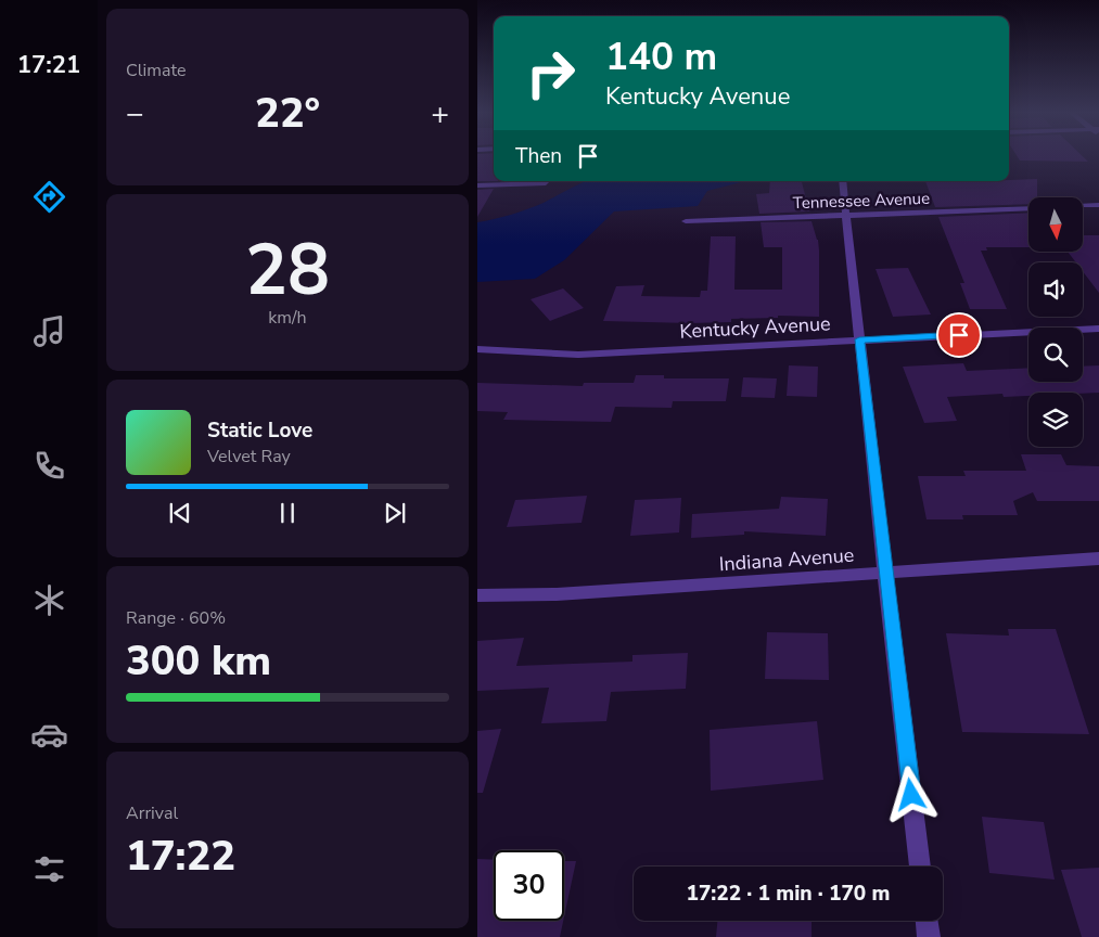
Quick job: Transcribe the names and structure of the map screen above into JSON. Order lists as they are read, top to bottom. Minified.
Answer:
{"streets":{"street":["Tennessee Avenue","Kentucky Avenue","Indiana Avenue"]},"north":"bottom","page":{"tabs":"17:21","tile":["Climate",["28","km/h"],["Range · 60%","300 km"],["Arrival","17:22"]],"turn":["140 m","Kentucky Avenue"],"heat":["−","22°","+"],"then":"Then","song":["Static Love","Velvet Ray"],"limit":"30","trip":"17:22 · 1 min · 170 m"}}
